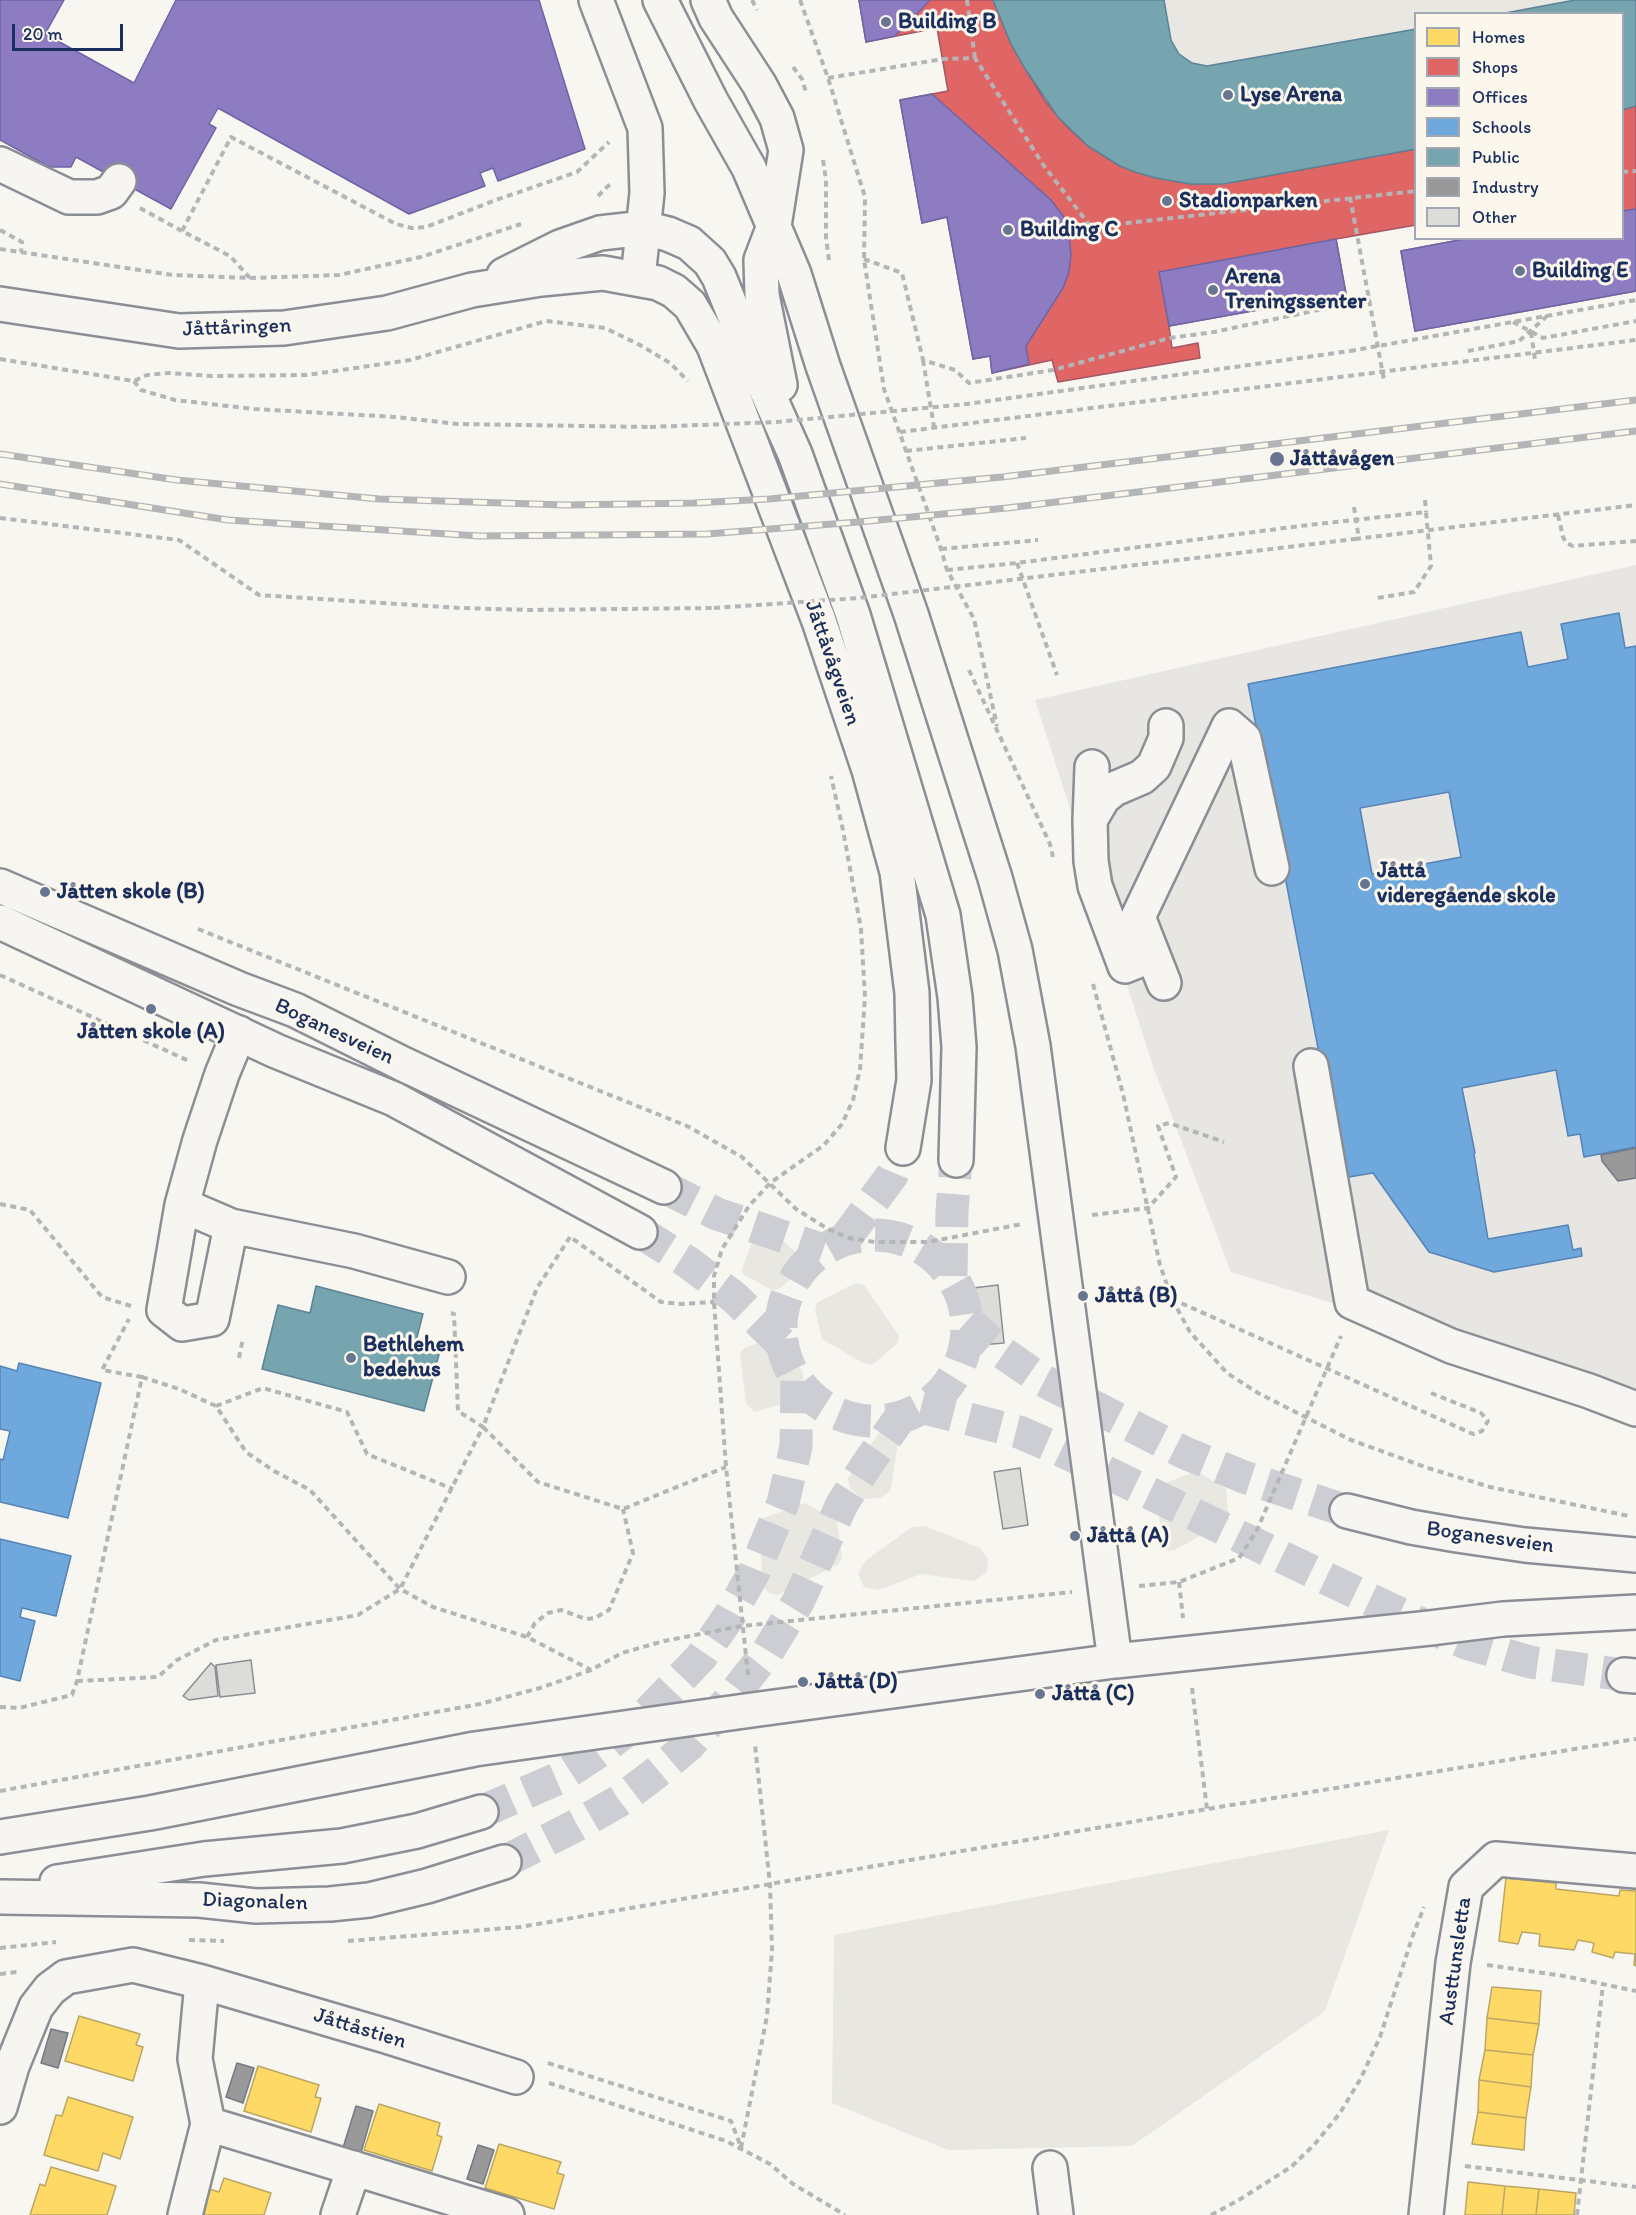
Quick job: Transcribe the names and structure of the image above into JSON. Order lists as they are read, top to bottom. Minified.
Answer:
{"streets":{"street":["Jåttåringen","Jåttåvågveien","Boganesveien","Diagonalen","Austtunsletta","Jåttåstien"]},"crossings":[["Jåttåringen","Jåttåvågveien"]],"places":["Building B","Lyse Arena","Stadionparken","Building C","Building E","Arena Treningssenter","Jåttåvågen","Jåttå videregående skole","Jåtten skole (B)","Jåtten skole (A)","Jåttå (B)","Bethlehem bedehus","Jåttå (A)","Jåttå (D)","Jåttå (C)"],"legend":["Homes","Shops","Offices","Schools","Public","Industry","Other"],"scale_bar":"20 m"}
